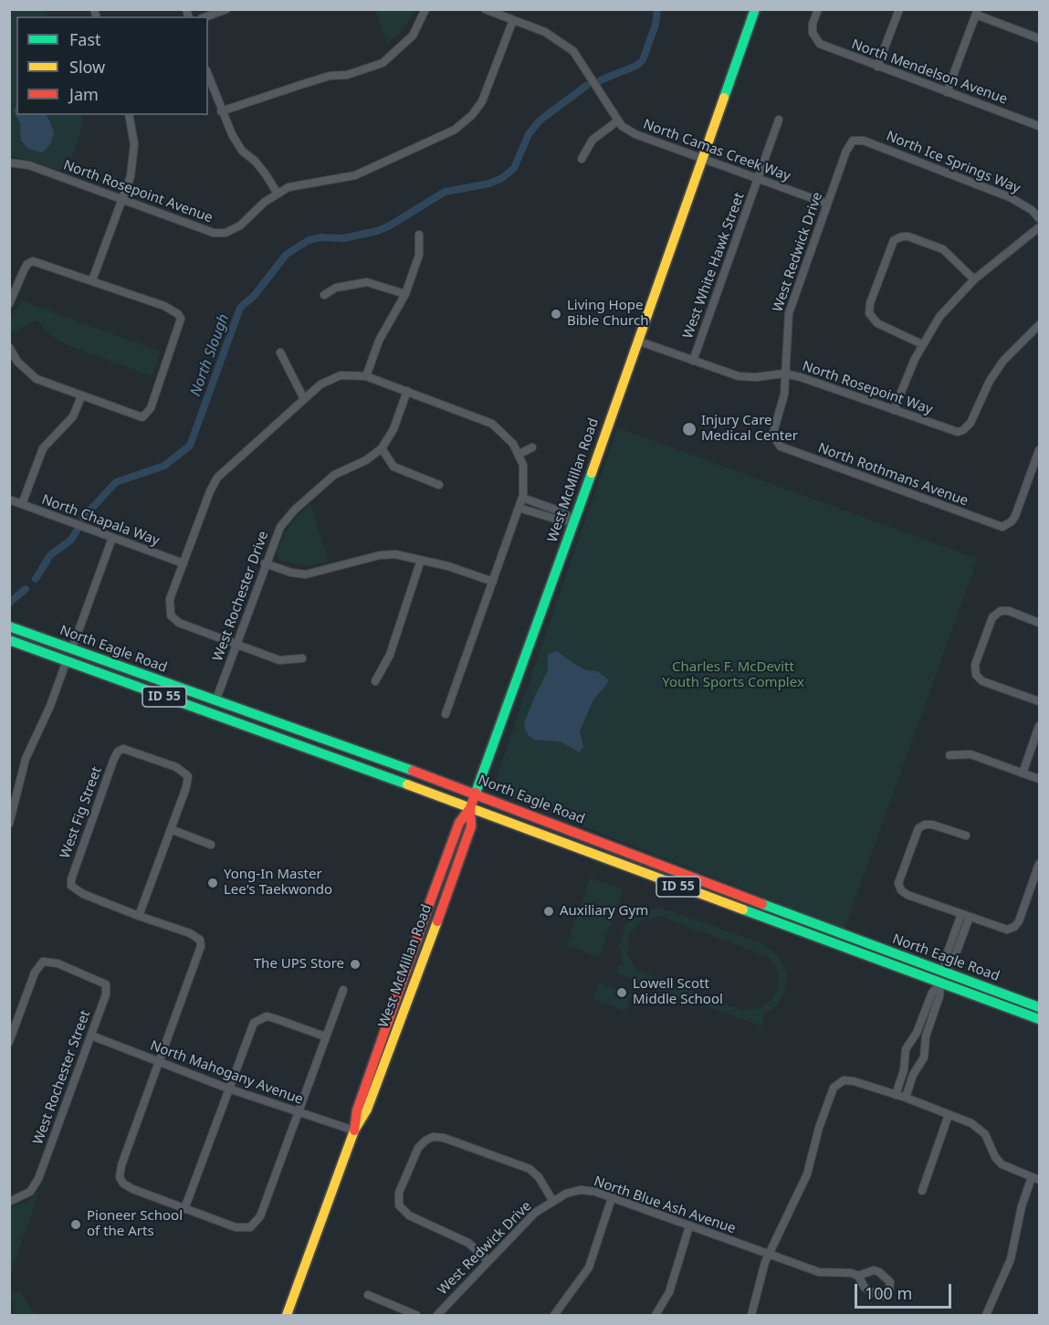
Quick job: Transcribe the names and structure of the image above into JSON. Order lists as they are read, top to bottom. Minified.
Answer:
{"streets":{"main road":["West McMillan Road","North Eagle Road","ID 55"],"street":["North Mendelson Avenue","North Camas Creek Way","North Ice Springs Way","North Rosepoint Avenue","West Redwick Drive","West White Hawk Street","North Rosepoint Way","North Rothmans Avenue","North Chapala Way","West Rochester Drive","West Fig Street","North Mahogany Avenue","West Rochester Street","North Blue Ash Avenue"]},"crossings":[["North Camas Creek Way","North Rosepoint Avenue"],["North Camas Creek Way","West Redwick Drive"],["North Camas Creek Way","West White Hawk Street"],["North Camas Creek Way","West McMillan Road"],["North Ice Springs Way","West Redwick Drive"],["West Redwick Drive","North Rosepoint Way"],["West Redwick Drive","North Rothmans Avenue"],["West Redwick Drive","North Blue Ash Avenue"],["West White Hawk Street","North Rosepoint Way"],["North Rosepoint Way","West McMillan Road"],["West McMillan Road","North Eagle Road"],["West McMillan Road","North Mahogany Avenue"],["West Rochester Drive","North Eagle Road"],["North Mahogany Avenue","West Rochester Street"]],"water":["North Slough"],"parks":["Charles F. McDevitt Youth Sports Complex"],"places":["Living Hope Bible Church","Injury Care Medical Center","Yong-In Master Lee's Taekwondo","Auxiliary Gym","The UPS Store","Lowell Scott Middle School","Pioneer School of the Arts"],"legend":["Fast","Slow","Jam"],"scale_bar":"100 m"}
